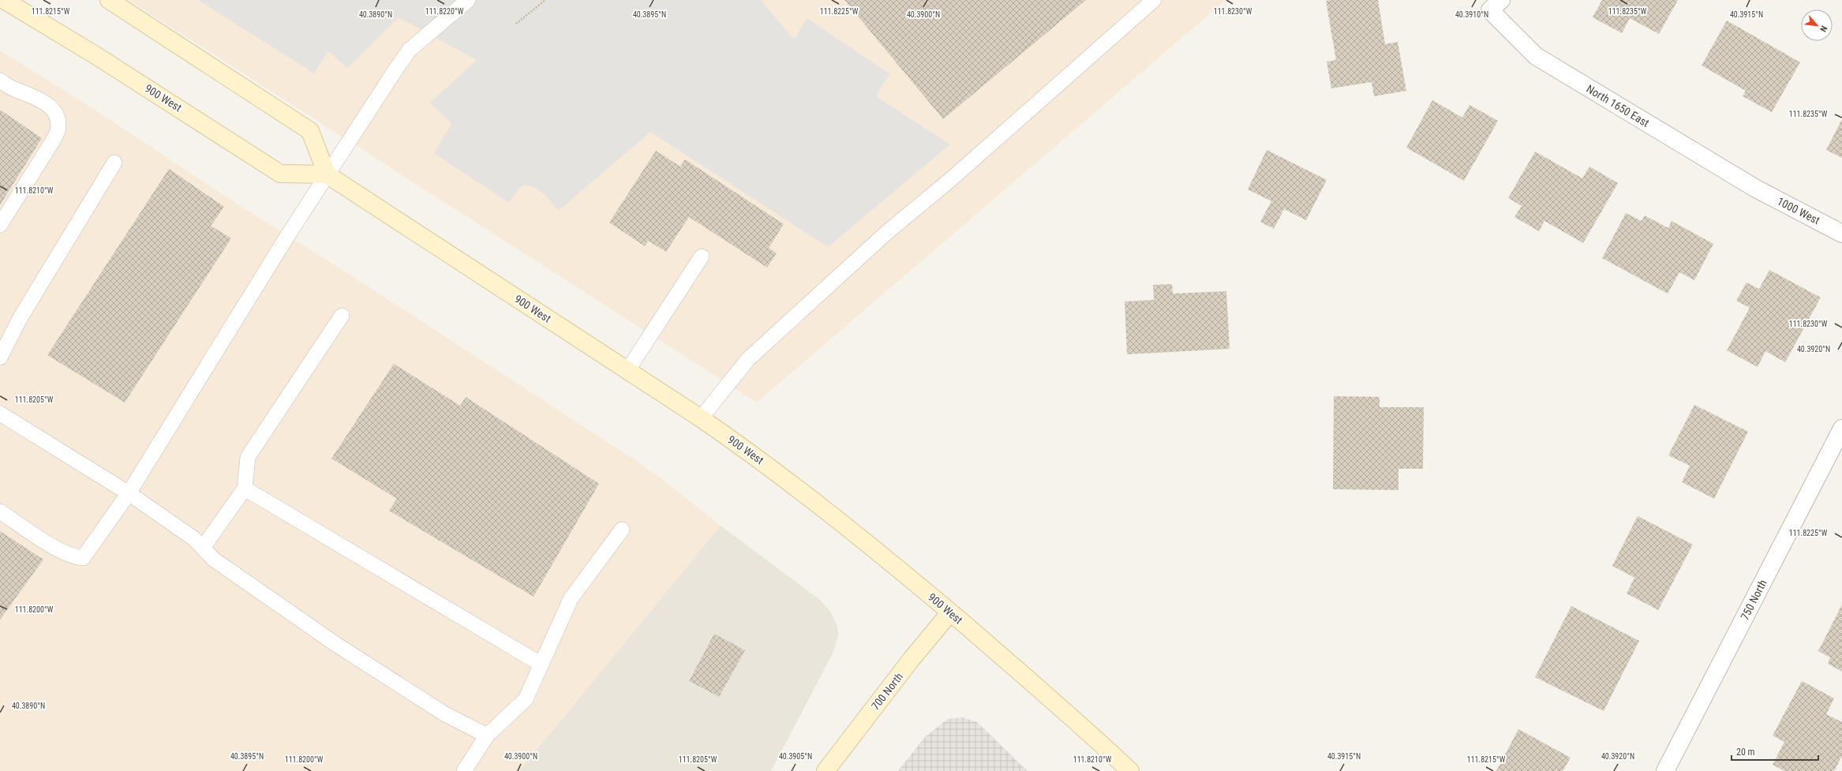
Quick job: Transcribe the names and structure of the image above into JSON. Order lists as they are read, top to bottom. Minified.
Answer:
{"streets":{"street":["900 West","North 1650 East","1000 West","750 North","700 North"]},"crossings":[["900 West","700 North"],["North 1650 East","1000 West"]],"scale_bar":"20 m","north":"bottom right","coordinates":["111.8215°W","111.8220°W","111.8225°W","111.8235°W","111.8230°W","40.3890°N","40.3895°N","40.3900°N","40.3910°N","40.3915°N","111.8210°W","40.3920°N","111.8205°W","111.8200°W","40.3905°N"]}
